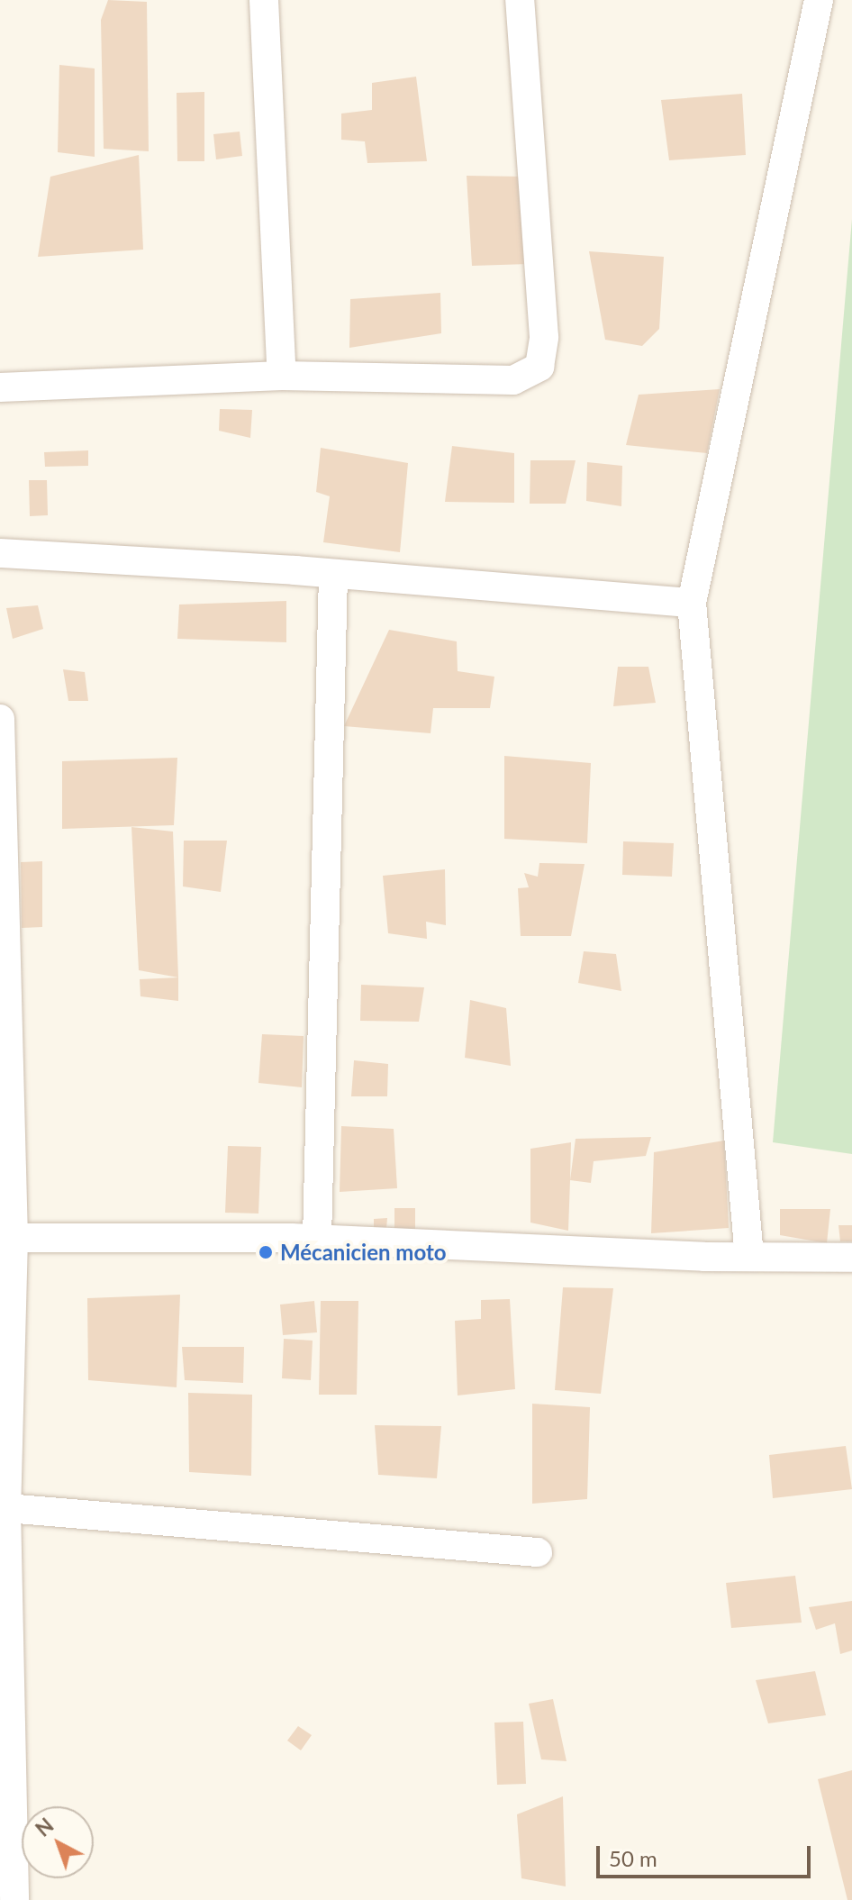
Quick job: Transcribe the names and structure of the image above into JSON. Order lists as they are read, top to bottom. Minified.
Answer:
{"places":["Mécanicien moto"],"scale_bar":"50 m","north":"top left"}
